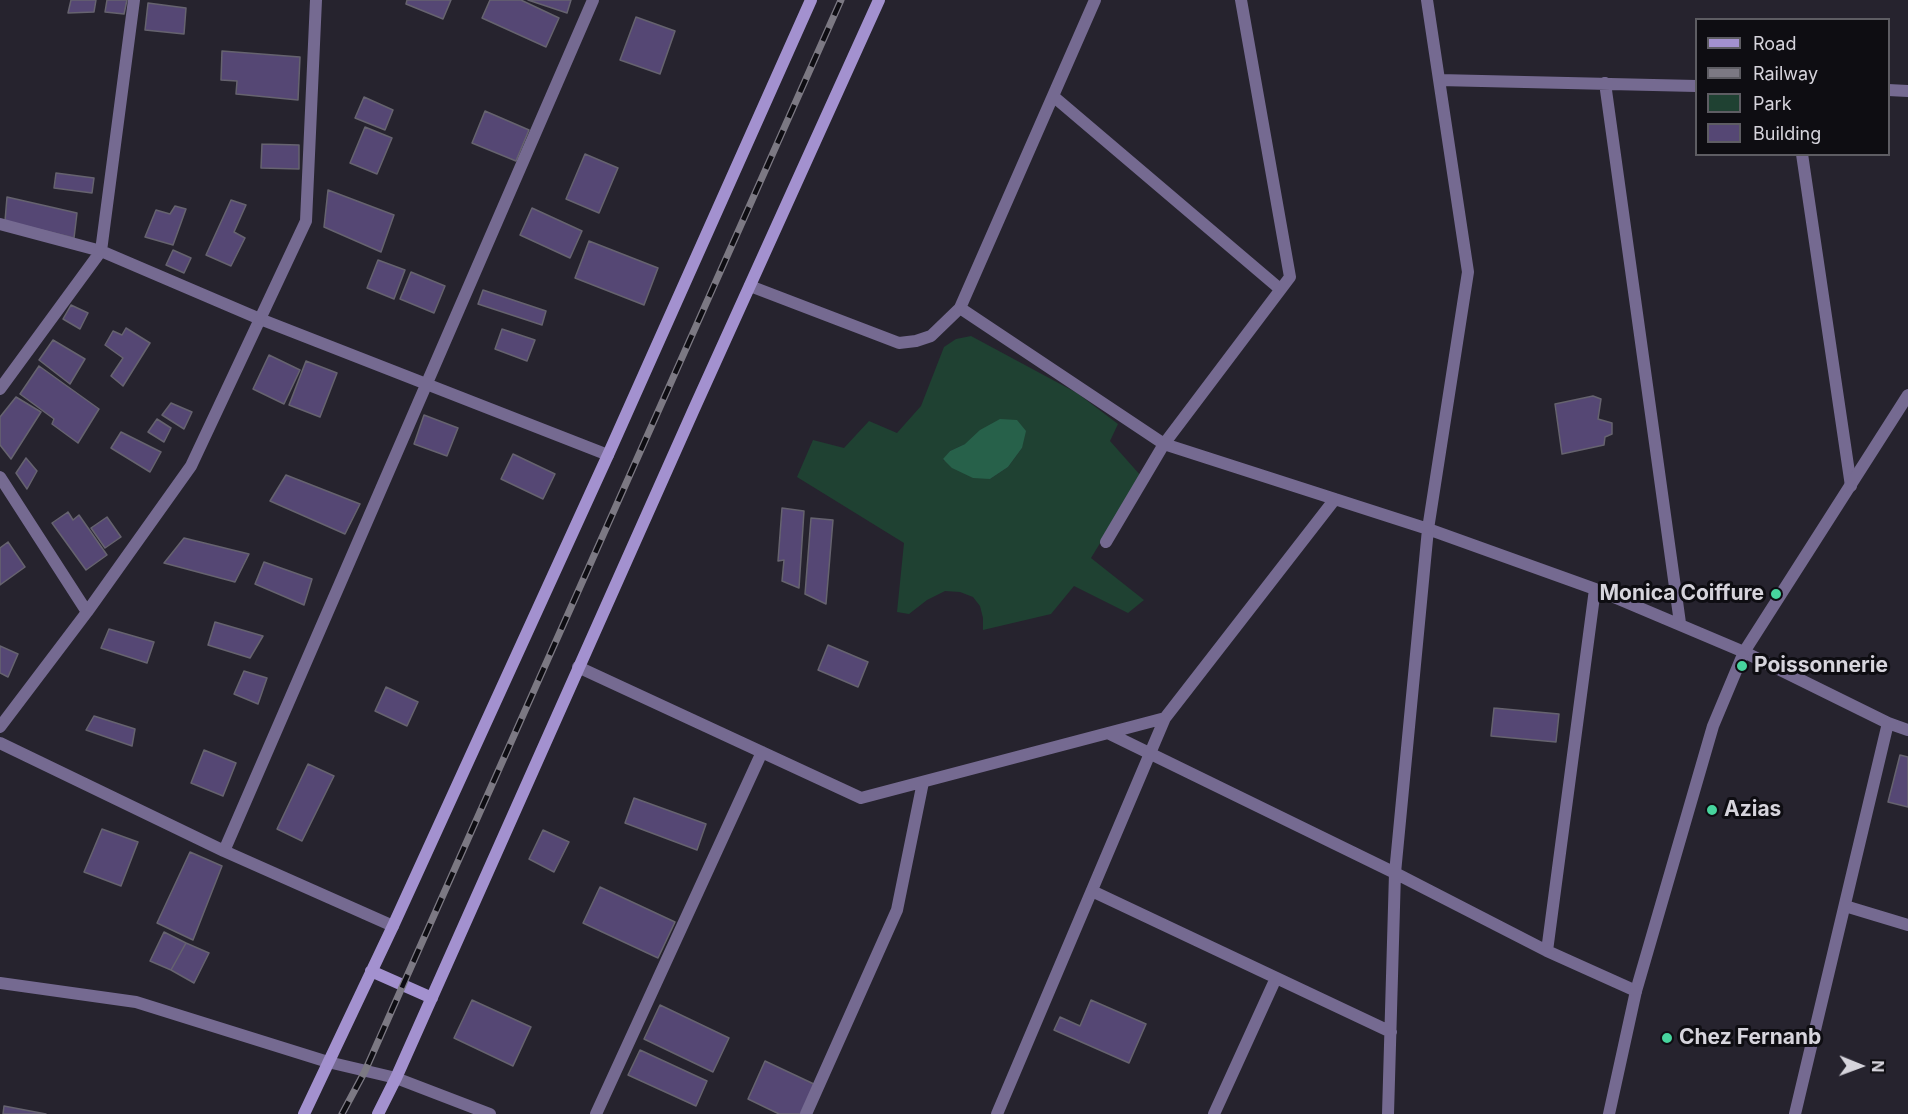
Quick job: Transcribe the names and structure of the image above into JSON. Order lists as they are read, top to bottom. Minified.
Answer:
{"places":["Monica Coiffure","Poissonnerie","Azias","Chez Fernanb"],"legend":["Road","Railway","Park","Building"],"north":"right"}
